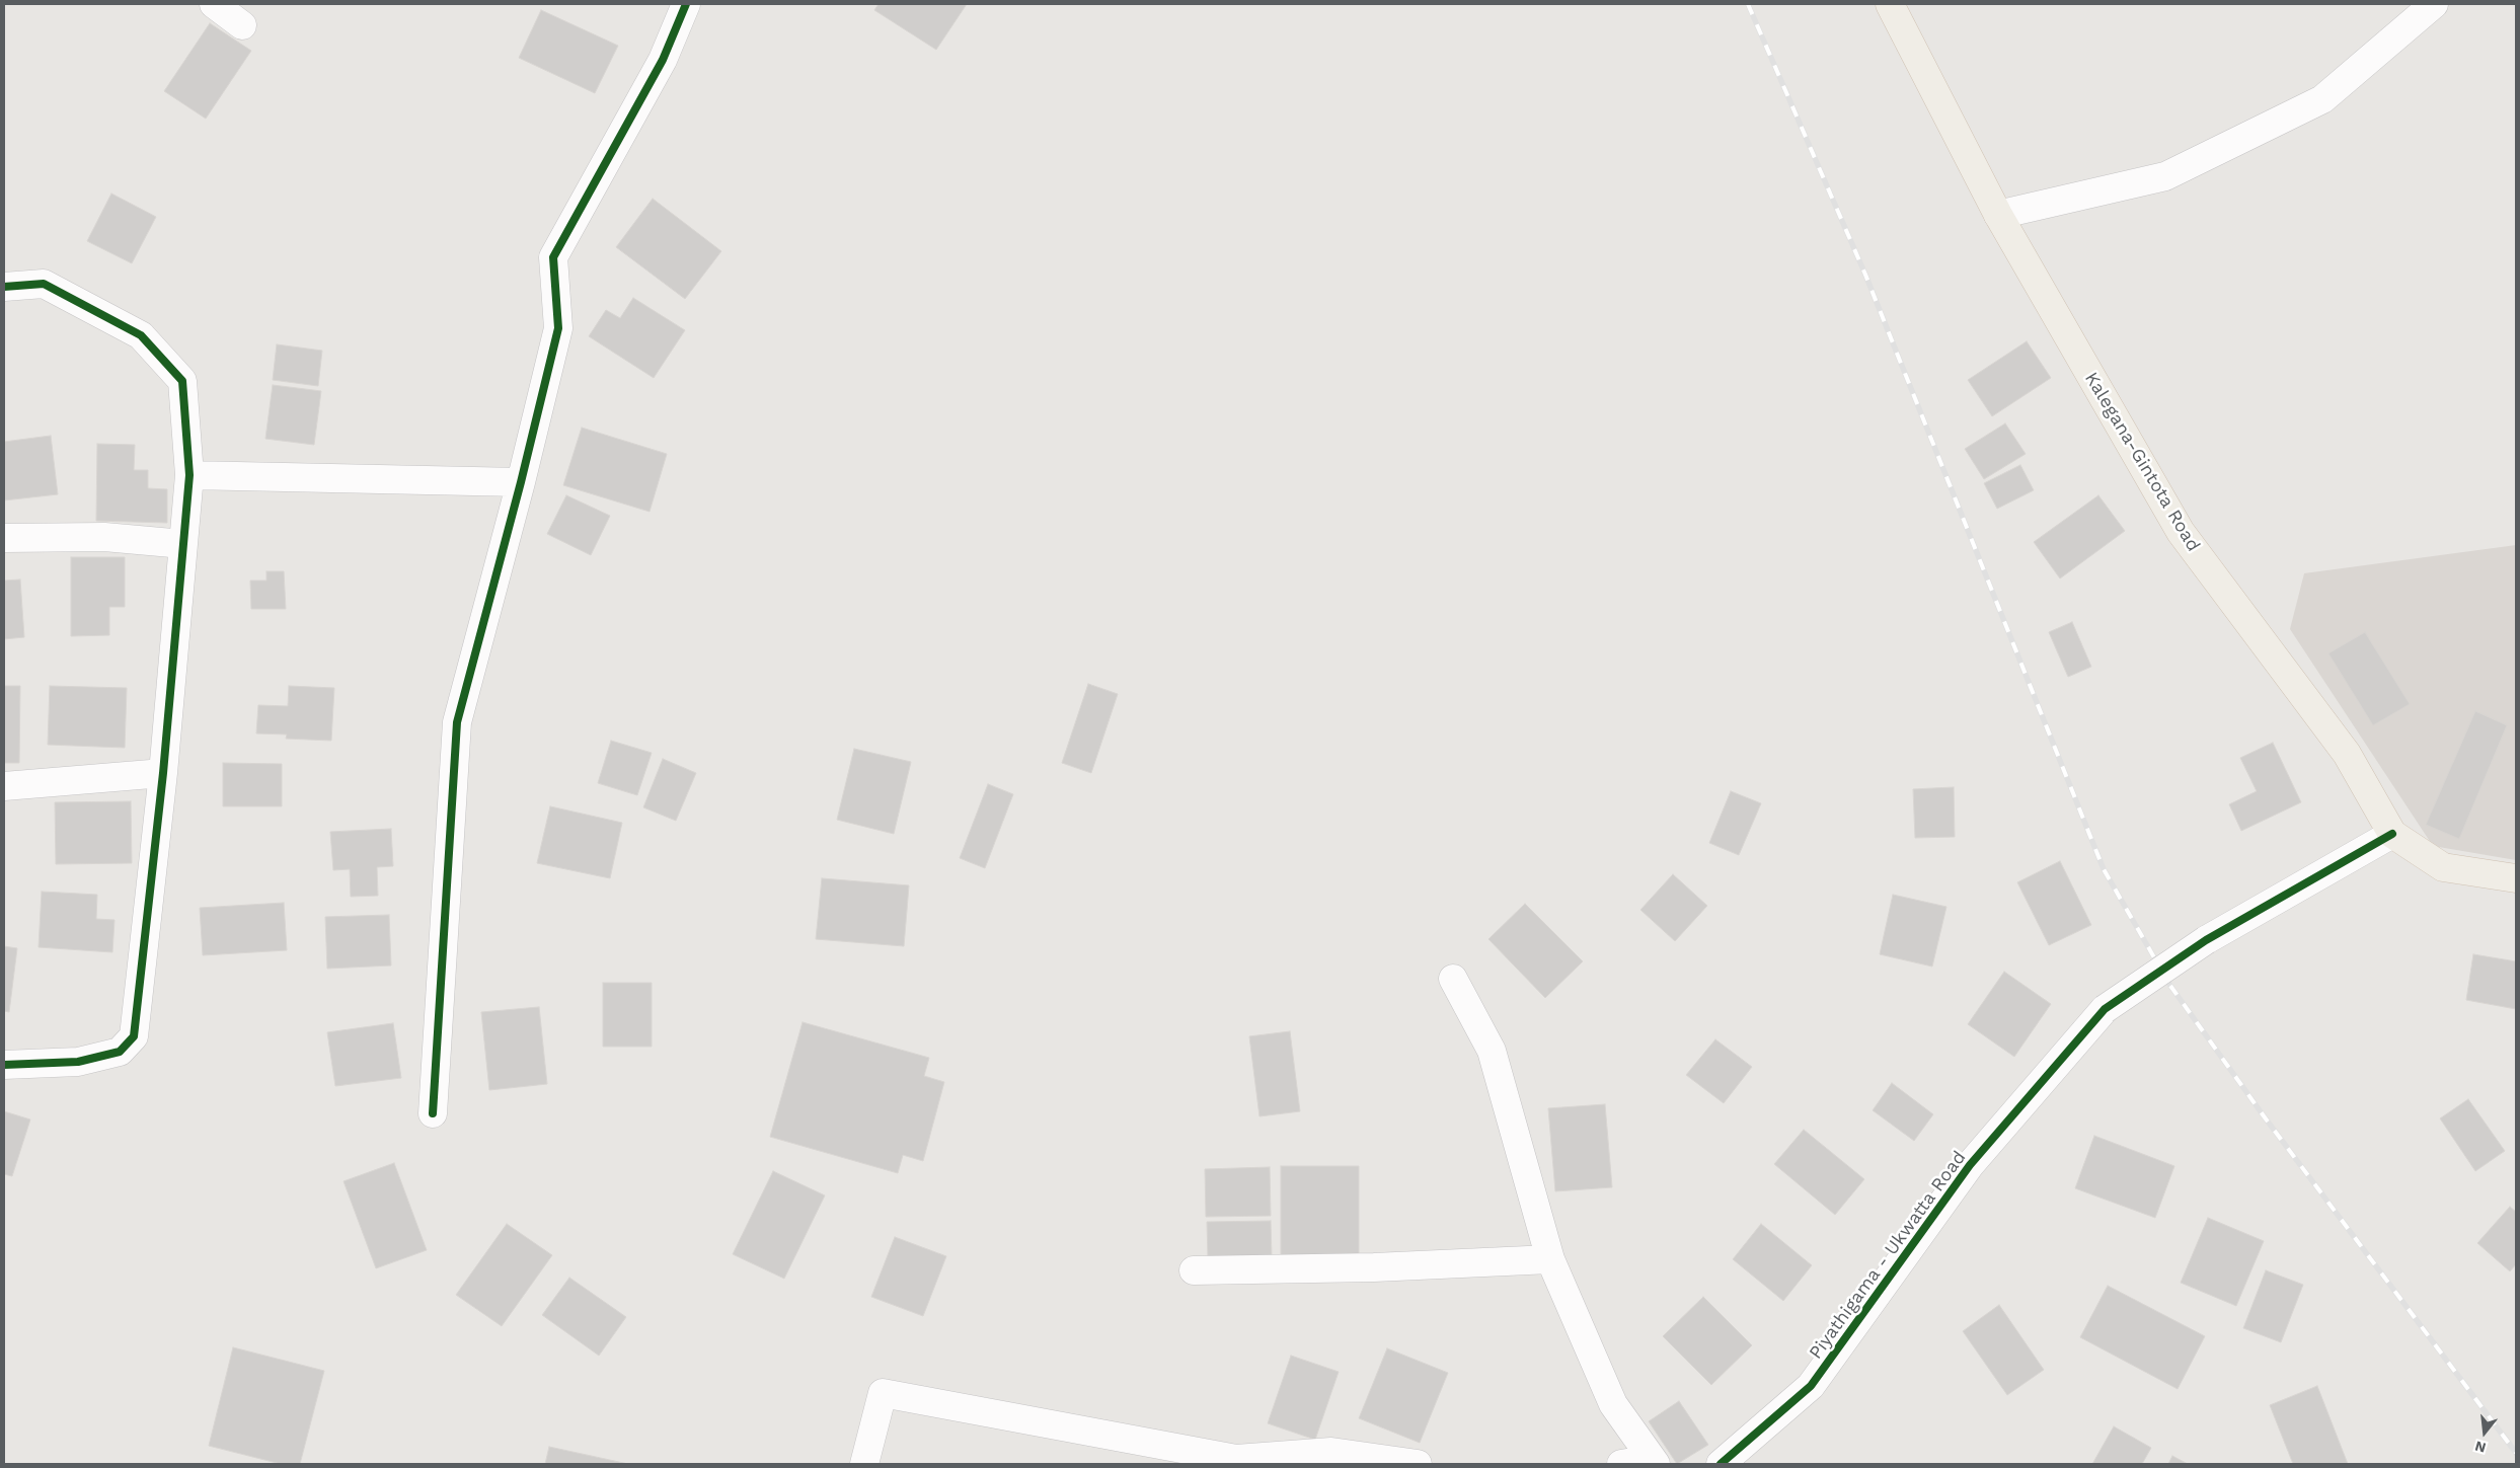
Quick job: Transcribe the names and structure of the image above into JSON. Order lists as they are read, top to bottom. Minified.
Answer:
{"streets":{"main road":["Kalegana-Gintota Road"],"street":["Piyathigama - Ukwatta Road"]},"crossings":[["Kalegana-Gintota Road","Piyathigama - Ukwatta Road"]],"north":"bottom"}
